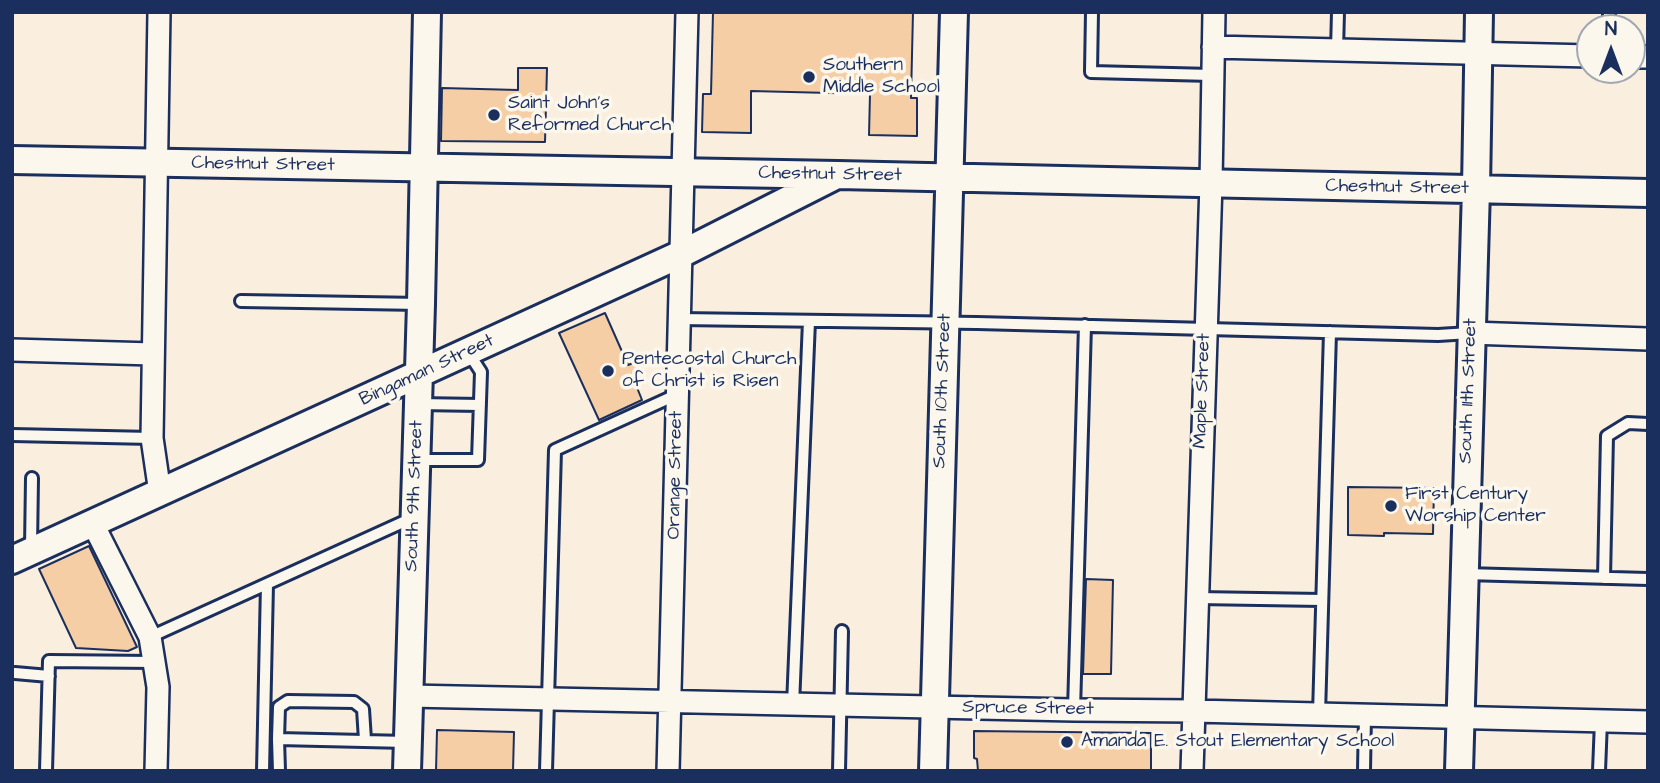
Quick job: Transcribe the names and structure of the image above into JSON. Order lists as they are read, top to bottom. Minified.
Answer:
{"streets":{"street":["Chestnut Street","Bingaman Street","South 10th Street","Maple Street","South 11th Street","Orange Street","South 9th Street","Spruce Street"]},"crossings":[["Chestnut Street","Bingaman Street"],["Chestnut Street","South 10th Street"],["Chestnut Street","Maple Street"],["Chestnut Street","South 11th Street"],["Chestnut Street","Orange Street"],["Chestnut Street","South 9th Street"],["Bingaman Street","Orange Street"],["Bingaman Street","South 9th Street"],["South 10th Street","Spruce Street"],["Maple Street","Spruce Street"],["South 11th Street","Spruce Street"],["Orange Street","Spruce Street"],["South 9th Street","Spruce Street"]],"places":["Southern Middle School","Saint John's Reformed Church","Pentecostal Church of Christ is Risen","First Century Worship Center","Amanda E. Stout Elementary School"],"north":"top"}
